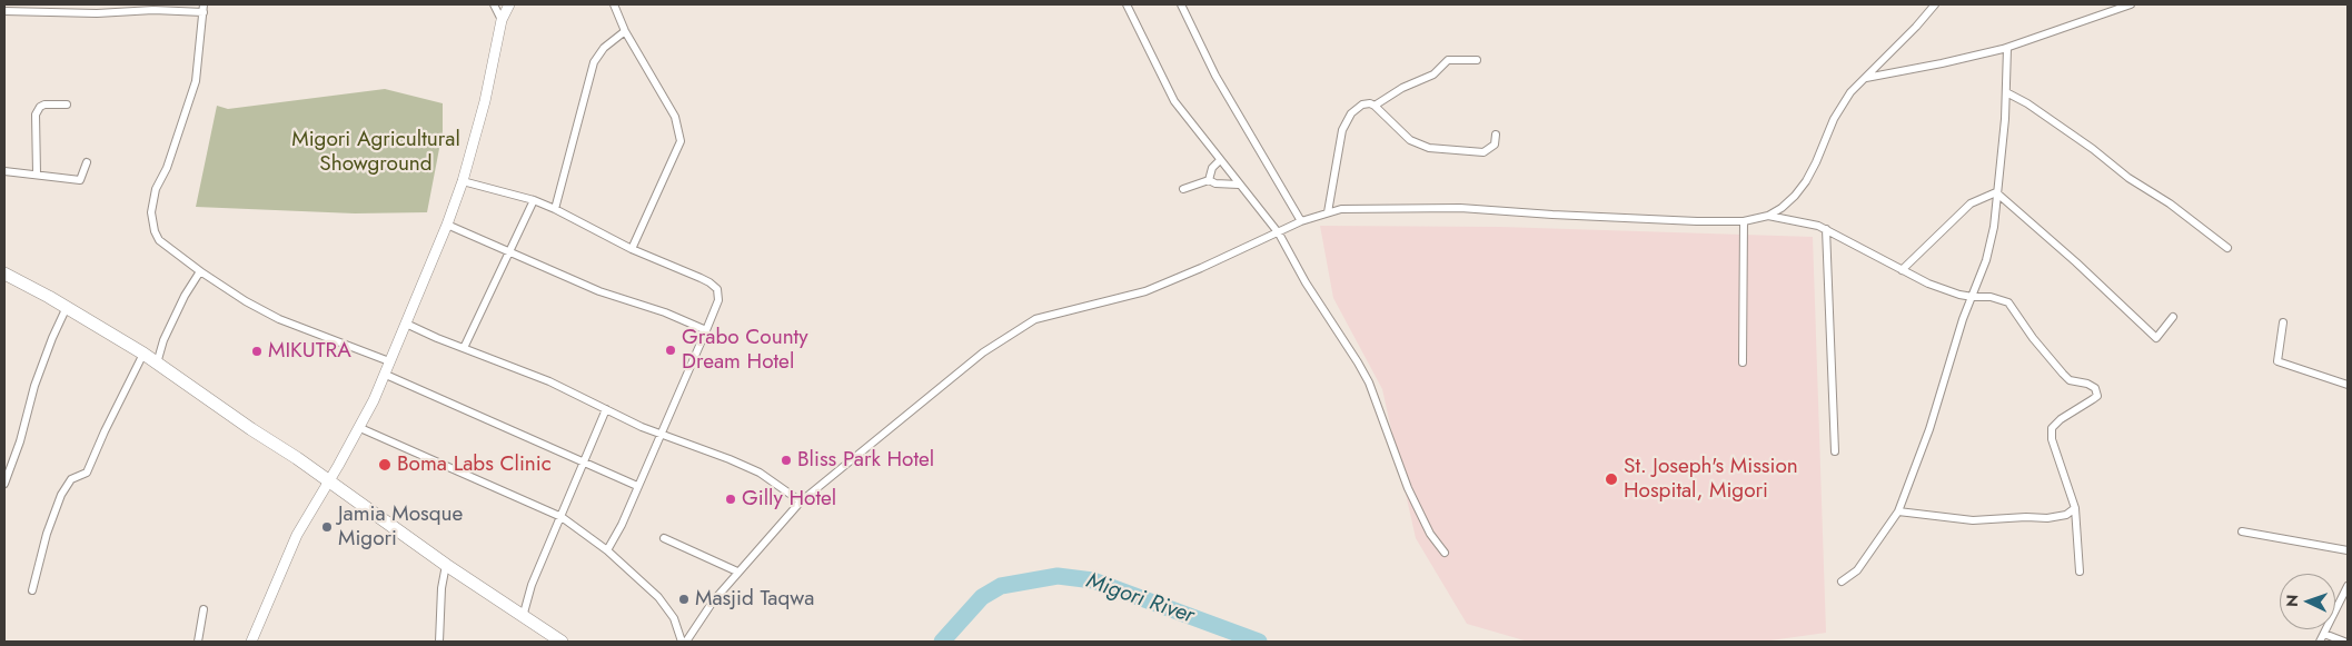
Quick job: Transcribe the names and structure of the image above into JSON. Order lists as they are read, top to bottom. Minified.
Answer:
{"water":["Migori River"],"parks":["Migori Agricultural Showground"],"places":["Grabo County Dream Hotel","MIKUTRA","Bliss Park Hotel","Boma Labs Clinic","St. Joseph's Mission Hospital, Migori","Gilly Hotel","Jamia Mosque Migori","Masjid Taqwa"],"north":"left"}
